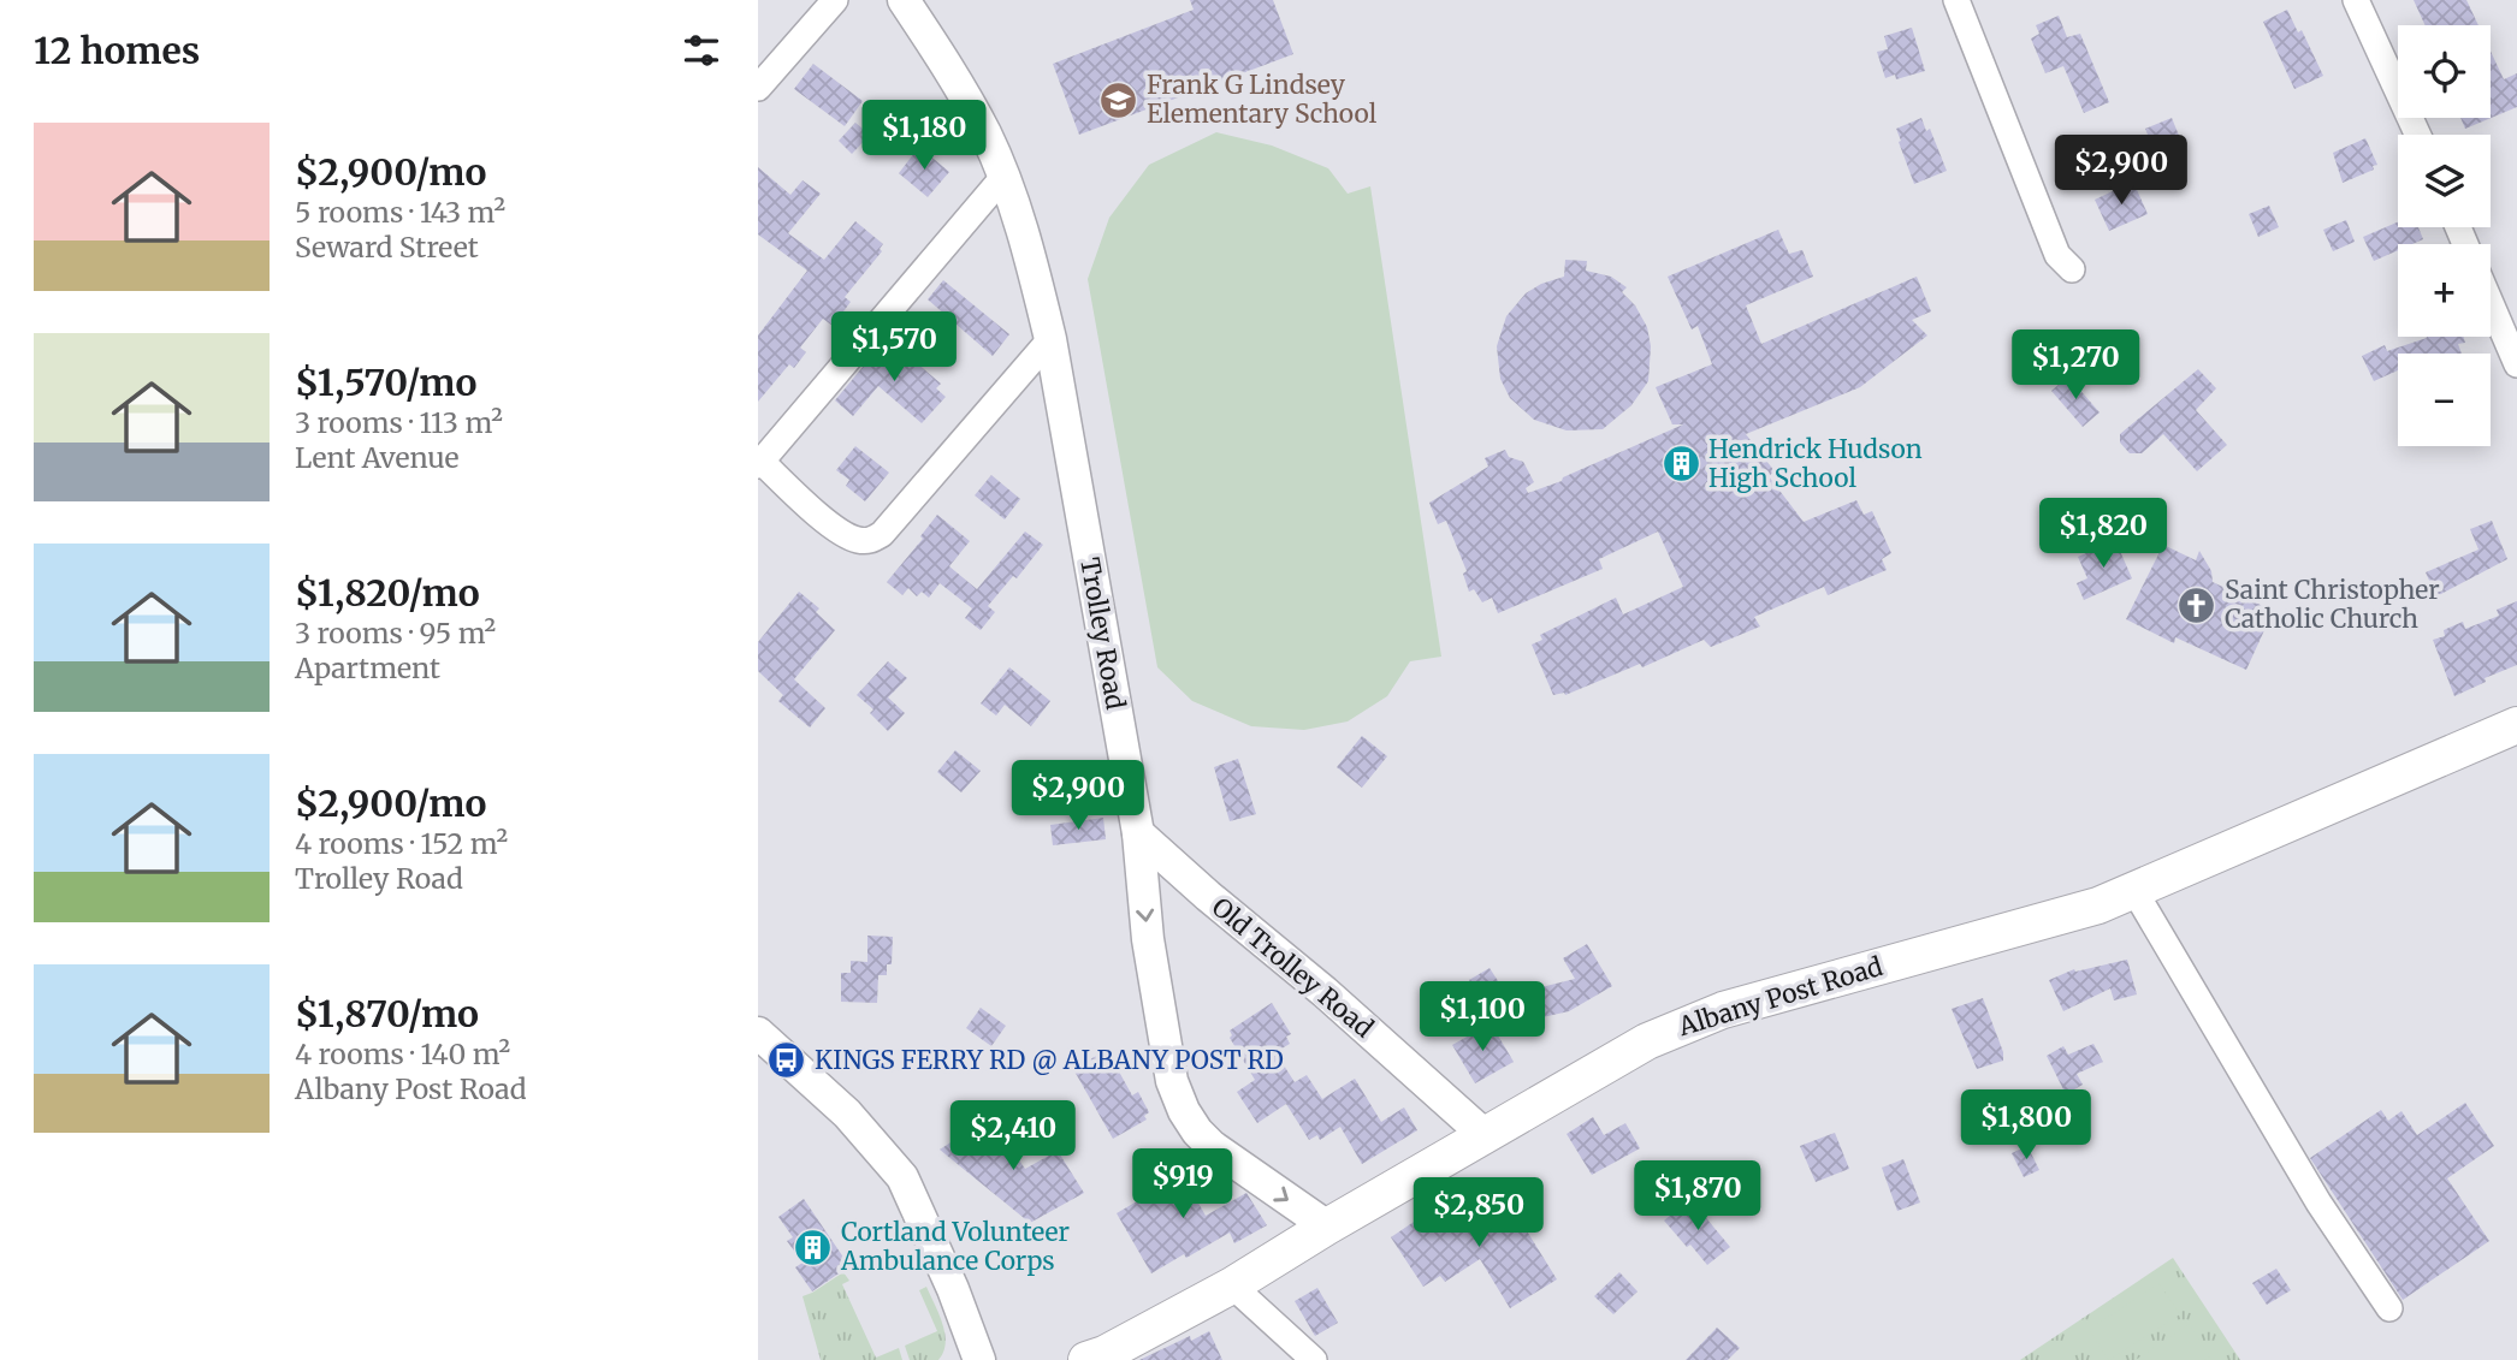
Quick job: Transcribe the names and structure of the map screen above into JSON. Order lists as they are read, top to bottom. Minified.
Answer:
{"streets":{"main road":["Albany Post Road"],"street":["Trolley Road","Old Trolley Road"]},"crossings":[["Trolley Road","Old Trolley Road"],["Trolley Road","Albany Post Road"],["Old Trolley Road","Albany Post Road"]],"places":{"school or university":["Frank G Lindsey Elementary School"],"building":["Hendrick Hudson High School","Cortland Volunteer Ambulance Corps"],"church":["Saint Christopher Catholic Church"],"bus stop":["KINGS FERRY RD @ ALBANY POST RD"]},"page":{"heading":"12 homes","map_buttons":["+","−"],"price":["$1,180","$2,900","$1,570","$1,270","$1,820","$2,900","$1,100","$1,800","$2,410","$919","$1,870","$2,850"],"list":[{"name":"$2,900/mo","note":"5 rooms · 143 m² · Seward Street"},{"name":"$1,570/mo","note":"3 rooms · 113 m² · Lent Avenue"},{"name":"$1,820/mo","note":"3 rooms · 95 m² · Apartment"},{"name":"$2,900/mo","note":"4 rooms · 152 m² · Trolley Road"},{"name":"$1,870/mo","note":"4 rooms · 140 m² · Albany Post Road"}]}}
